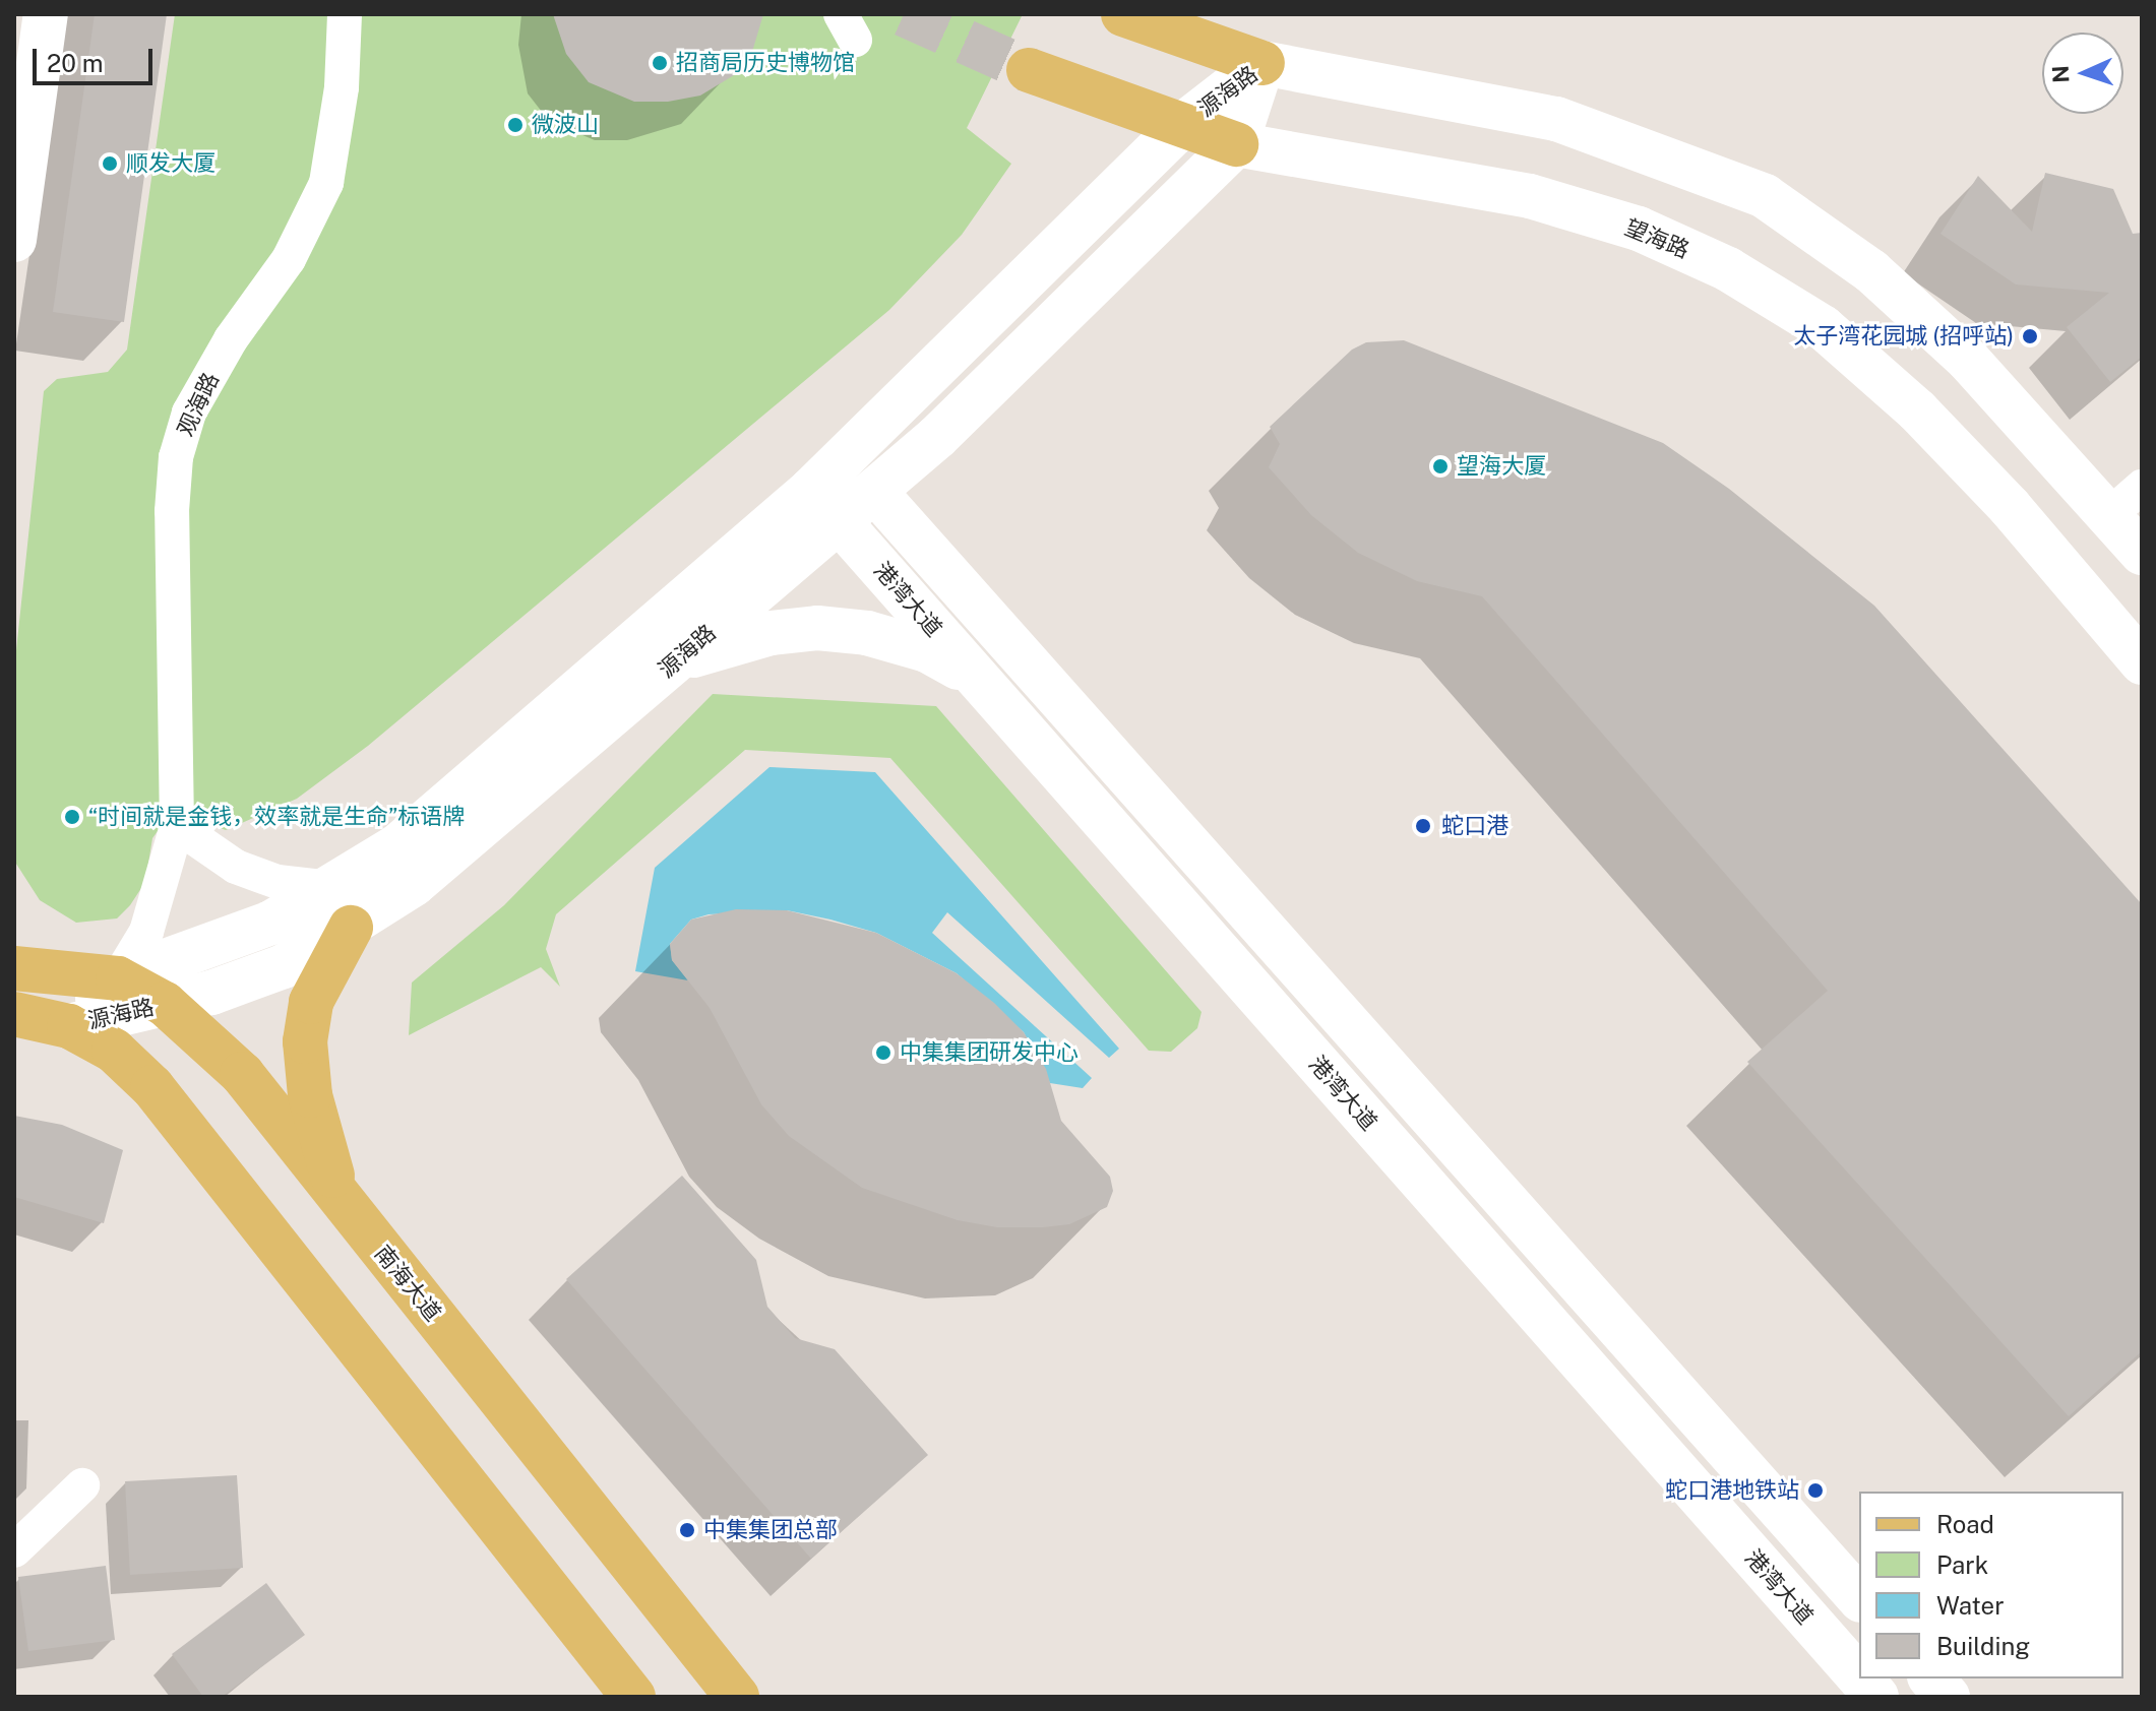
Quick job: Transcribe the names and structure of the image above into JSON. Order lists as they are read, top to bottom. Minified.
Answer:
{"streets":{"main road":["源海路","望海路","港湾大道","南海大道"],"street":["观海路"]},"crossings":[["源海路","望海路"],["源海路","观海路"],["源海路","港湾大道"],["源海路","南海大道"],["观海路","南海大道"]],"places":["招商局历史博物馆","微波山","顺发大厦","太子湾花园城 (招呼站)","望海大厦","“时间就是金钱，效率就是生命”标语牌","蛇口港","中集集团研发中心","蛇口港地铁站","中集集团总部"],"legend":["Road","Park","Water","Building"],"scale_bar":"20 m","north":"left"}
